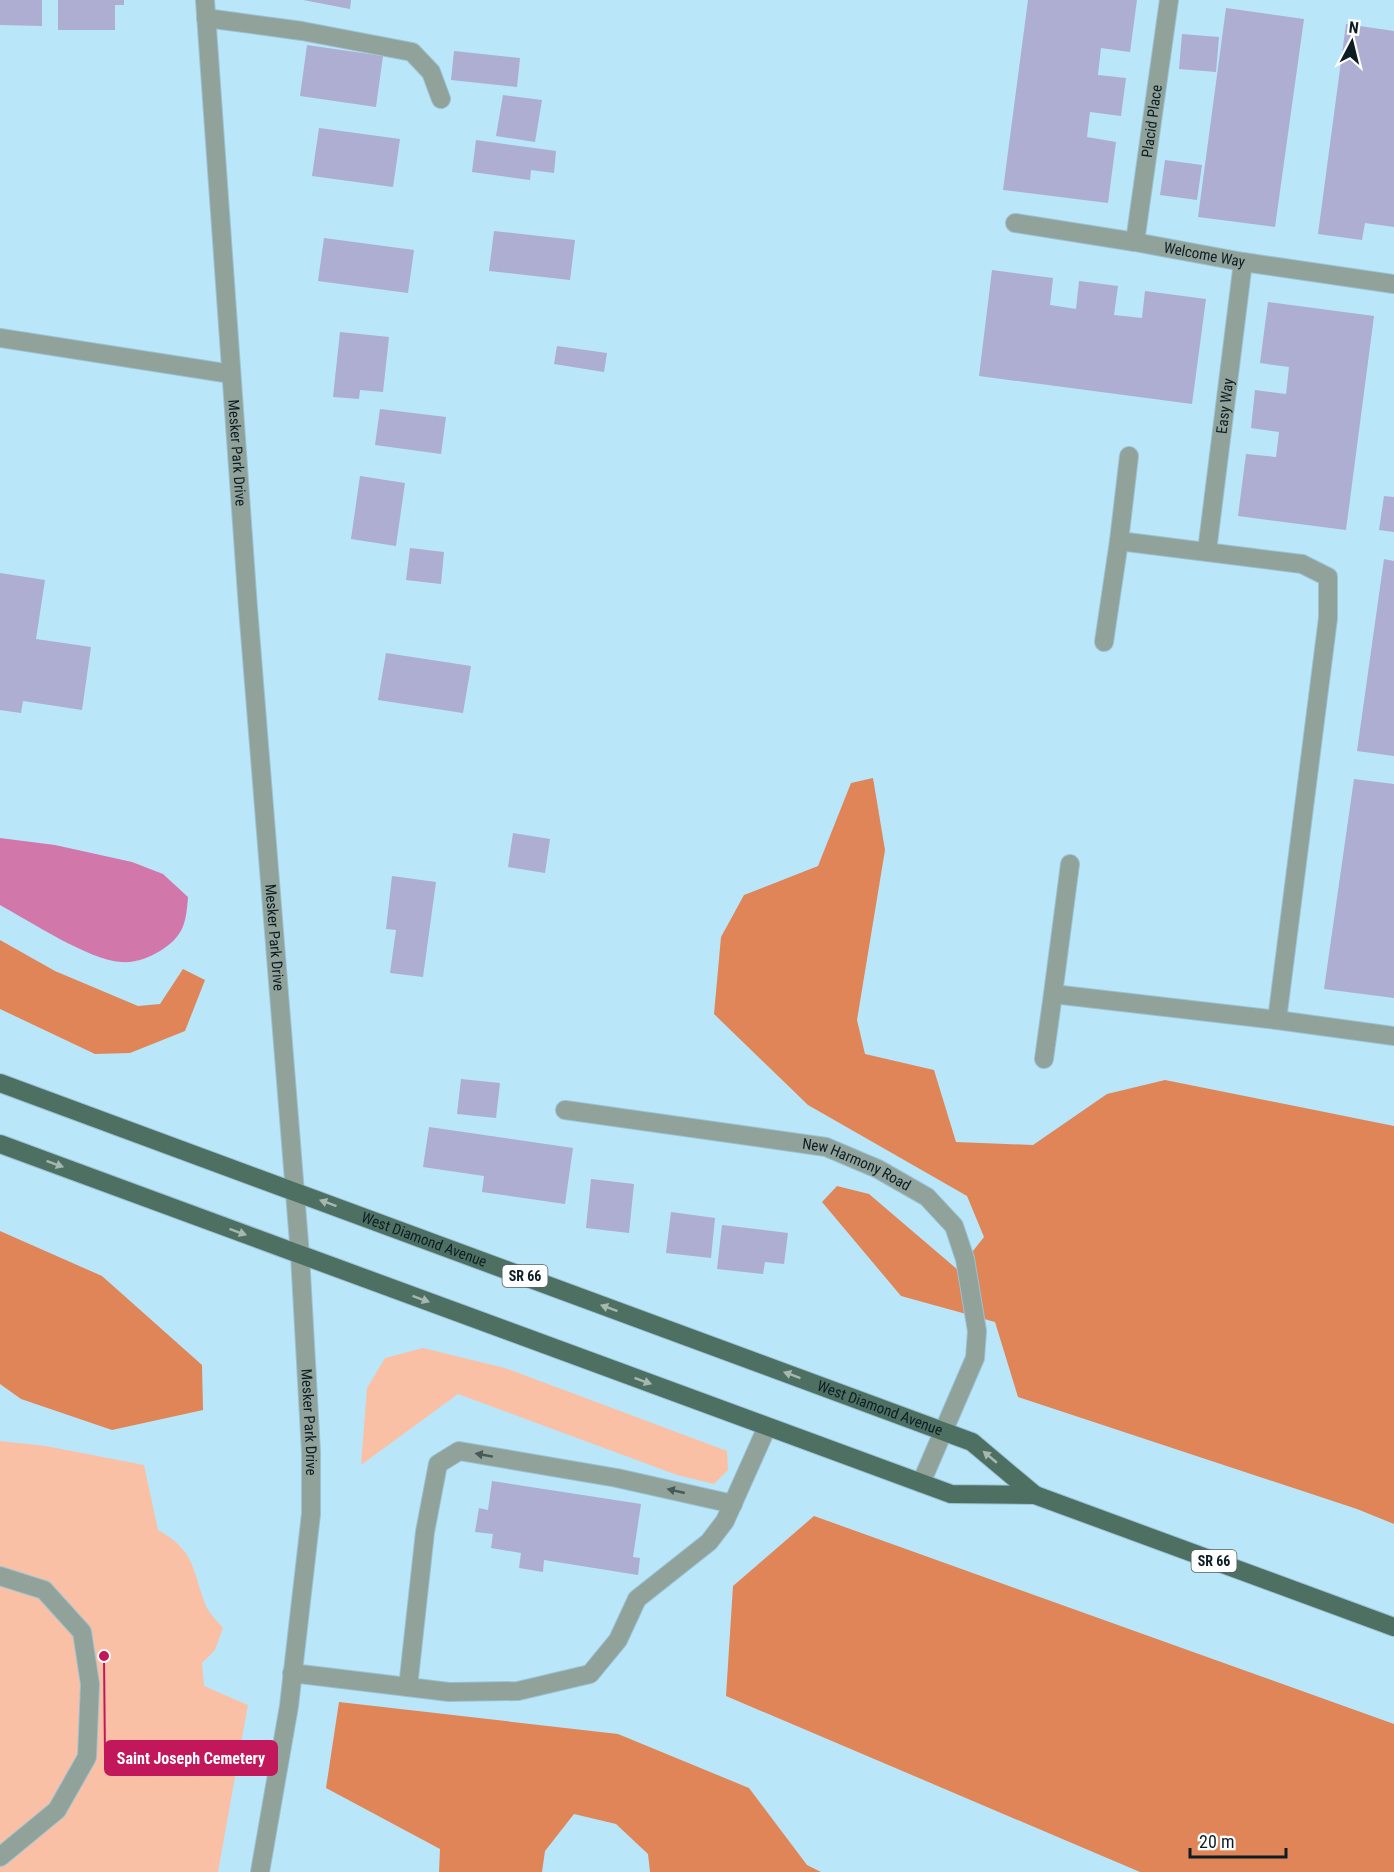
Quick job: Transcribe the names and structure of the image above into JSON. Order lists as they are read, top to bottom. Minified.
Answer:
{"streets":{"main road":["West Diamond Avenue","SR 66"],"street":["Placid Place","Welcome Way","Easy Way","Mesker Park Drive","New Harmony Road"]},"crossings":[["Placid Place","Welcome Way"],["Welcome Way","Easy Way"],["Mesker Park Drive","West Diamond Avenue"],["New Harmony Road","West Diamond Avenue"]],"places":["Saint Joseph Cemetery"],"scale_bar":"20 m","north":"top"}
